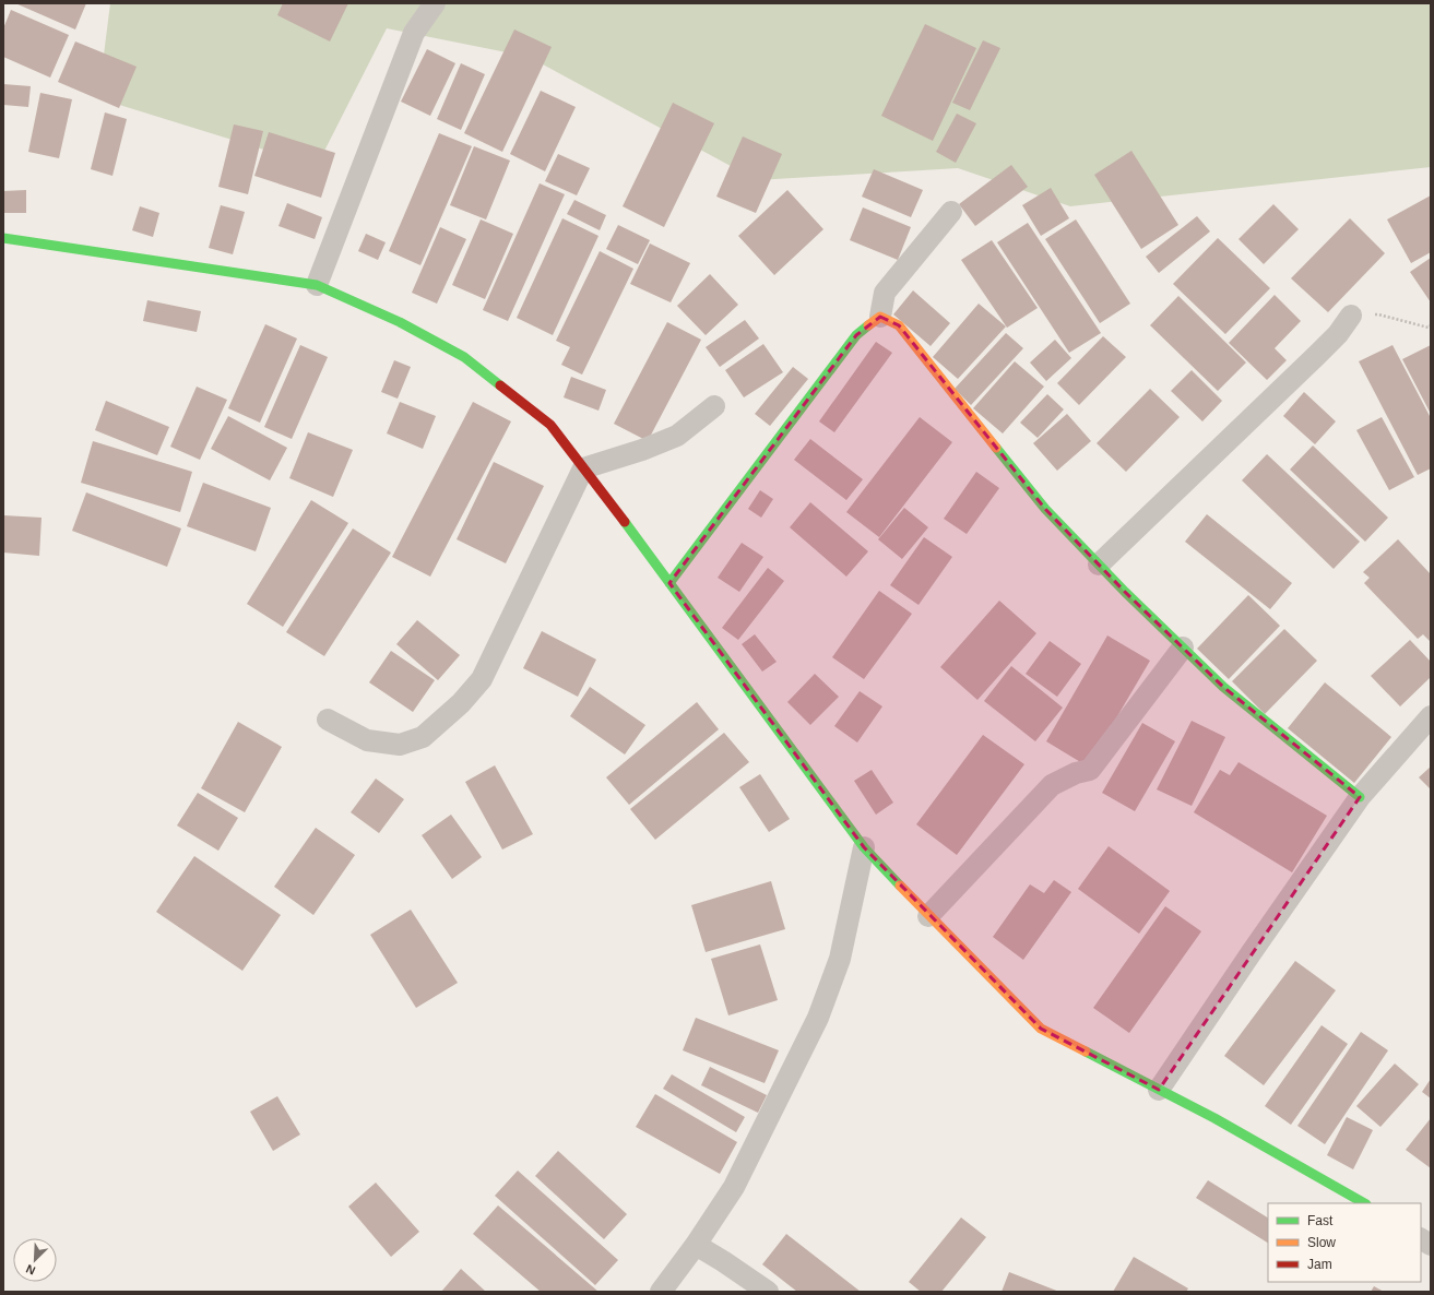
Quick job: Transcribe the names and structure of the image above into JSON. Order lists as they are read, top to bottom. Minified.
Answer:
{"legend":["Fast","Slow","Jam"],"north":"bottom left"}
